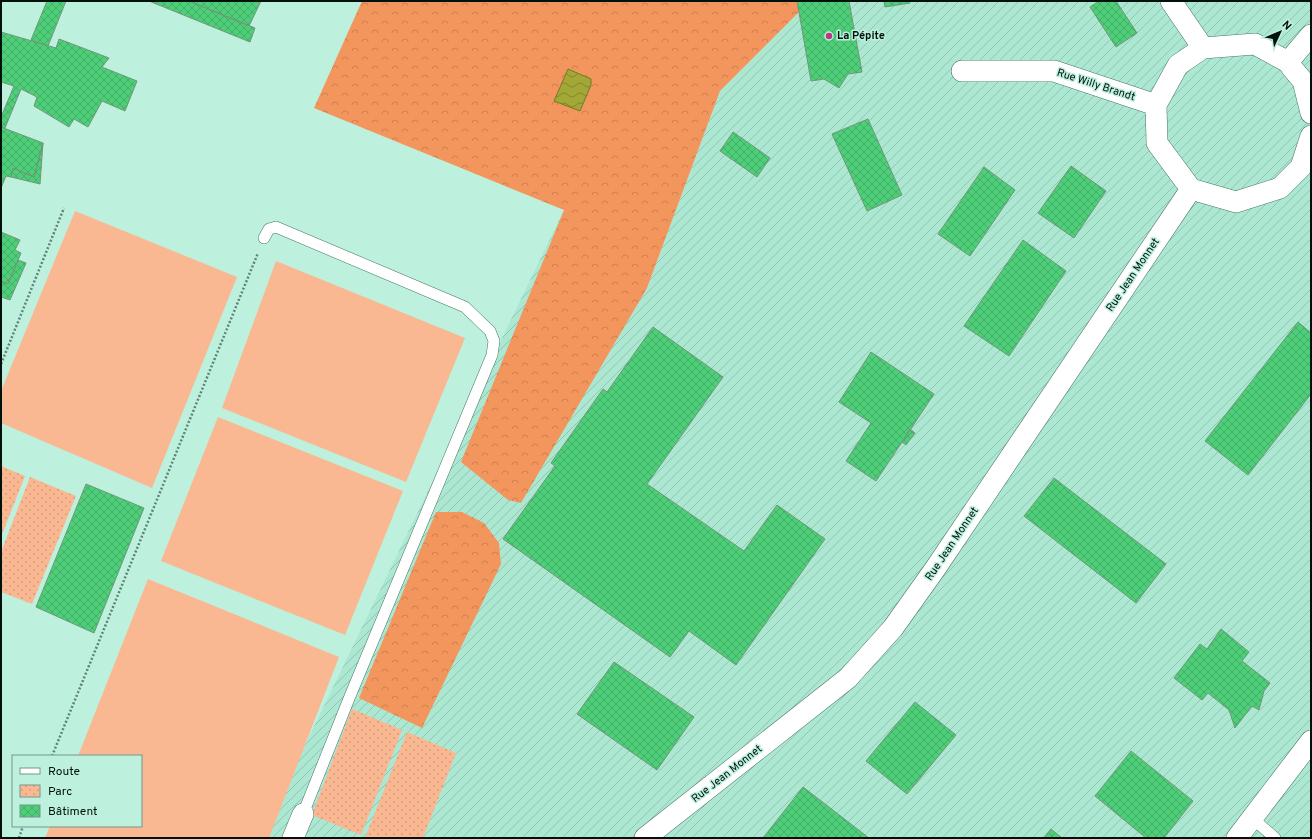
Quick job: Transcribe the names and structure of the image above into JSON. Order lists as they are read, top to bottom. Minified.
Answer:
{"streets":{"street":["Rue Willy Brandt","Rue Jean Monnet"]},"places":["La Pépite"],"legend":["Route","Parc","Bâtiment"],"north":"top right"}
